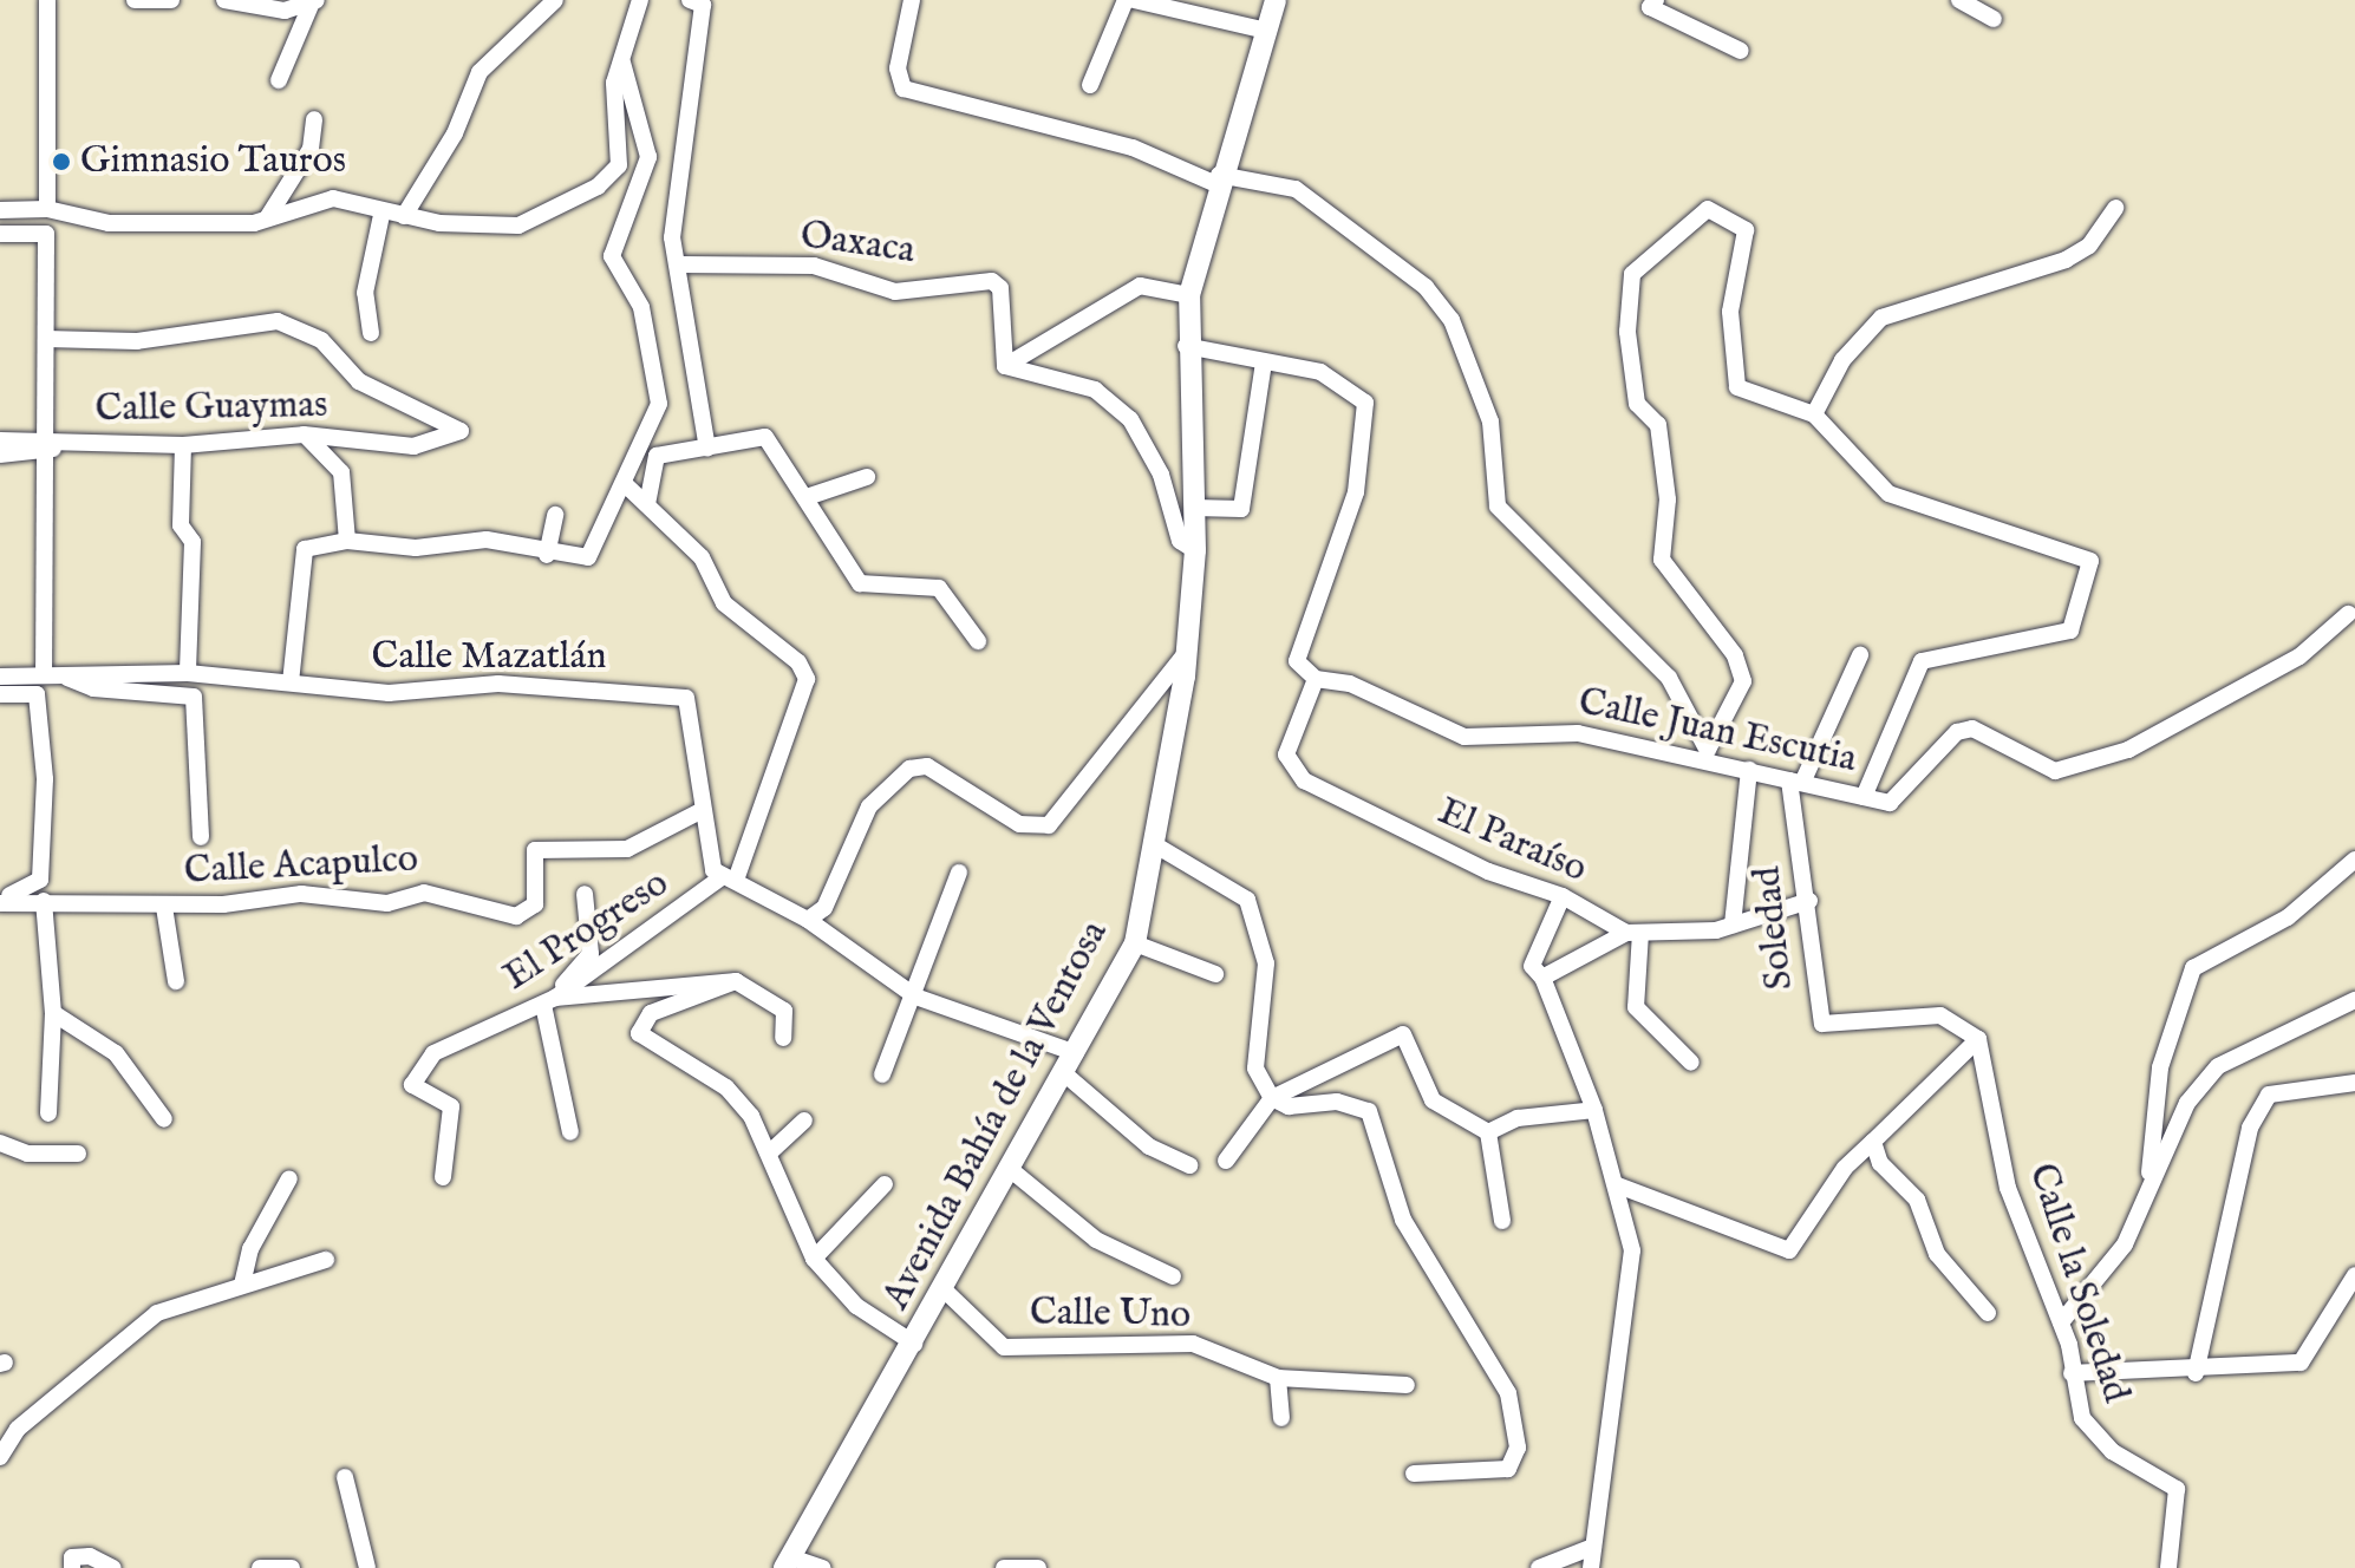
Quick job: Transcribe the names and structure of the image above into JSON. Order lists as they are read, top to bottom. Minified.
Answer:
{"streets":{"main road":["Avenida Bahía de la Ventosa"],"street":["Oaxaca","Calle Guaymas","Calle Mazatlán","Calle Juan Escutia","El Paraíso","Calle Acapulco","Soledad","El Progreso","Calle la Soledad","Calle Uno"]},"crossings":[["Calle Mazatlán","Calle Acapulco"],["Calle Mazatlán","El Progreso"],["Calle Juan Escutia","El Paraíso"],["Calle Juan Escutia","Soledad"],["Soledad","Calle la Soledad"],["Avenida Bahía de la Ventosa","Calle Uno"]],"places":["Gimnasio Tauros"]}
